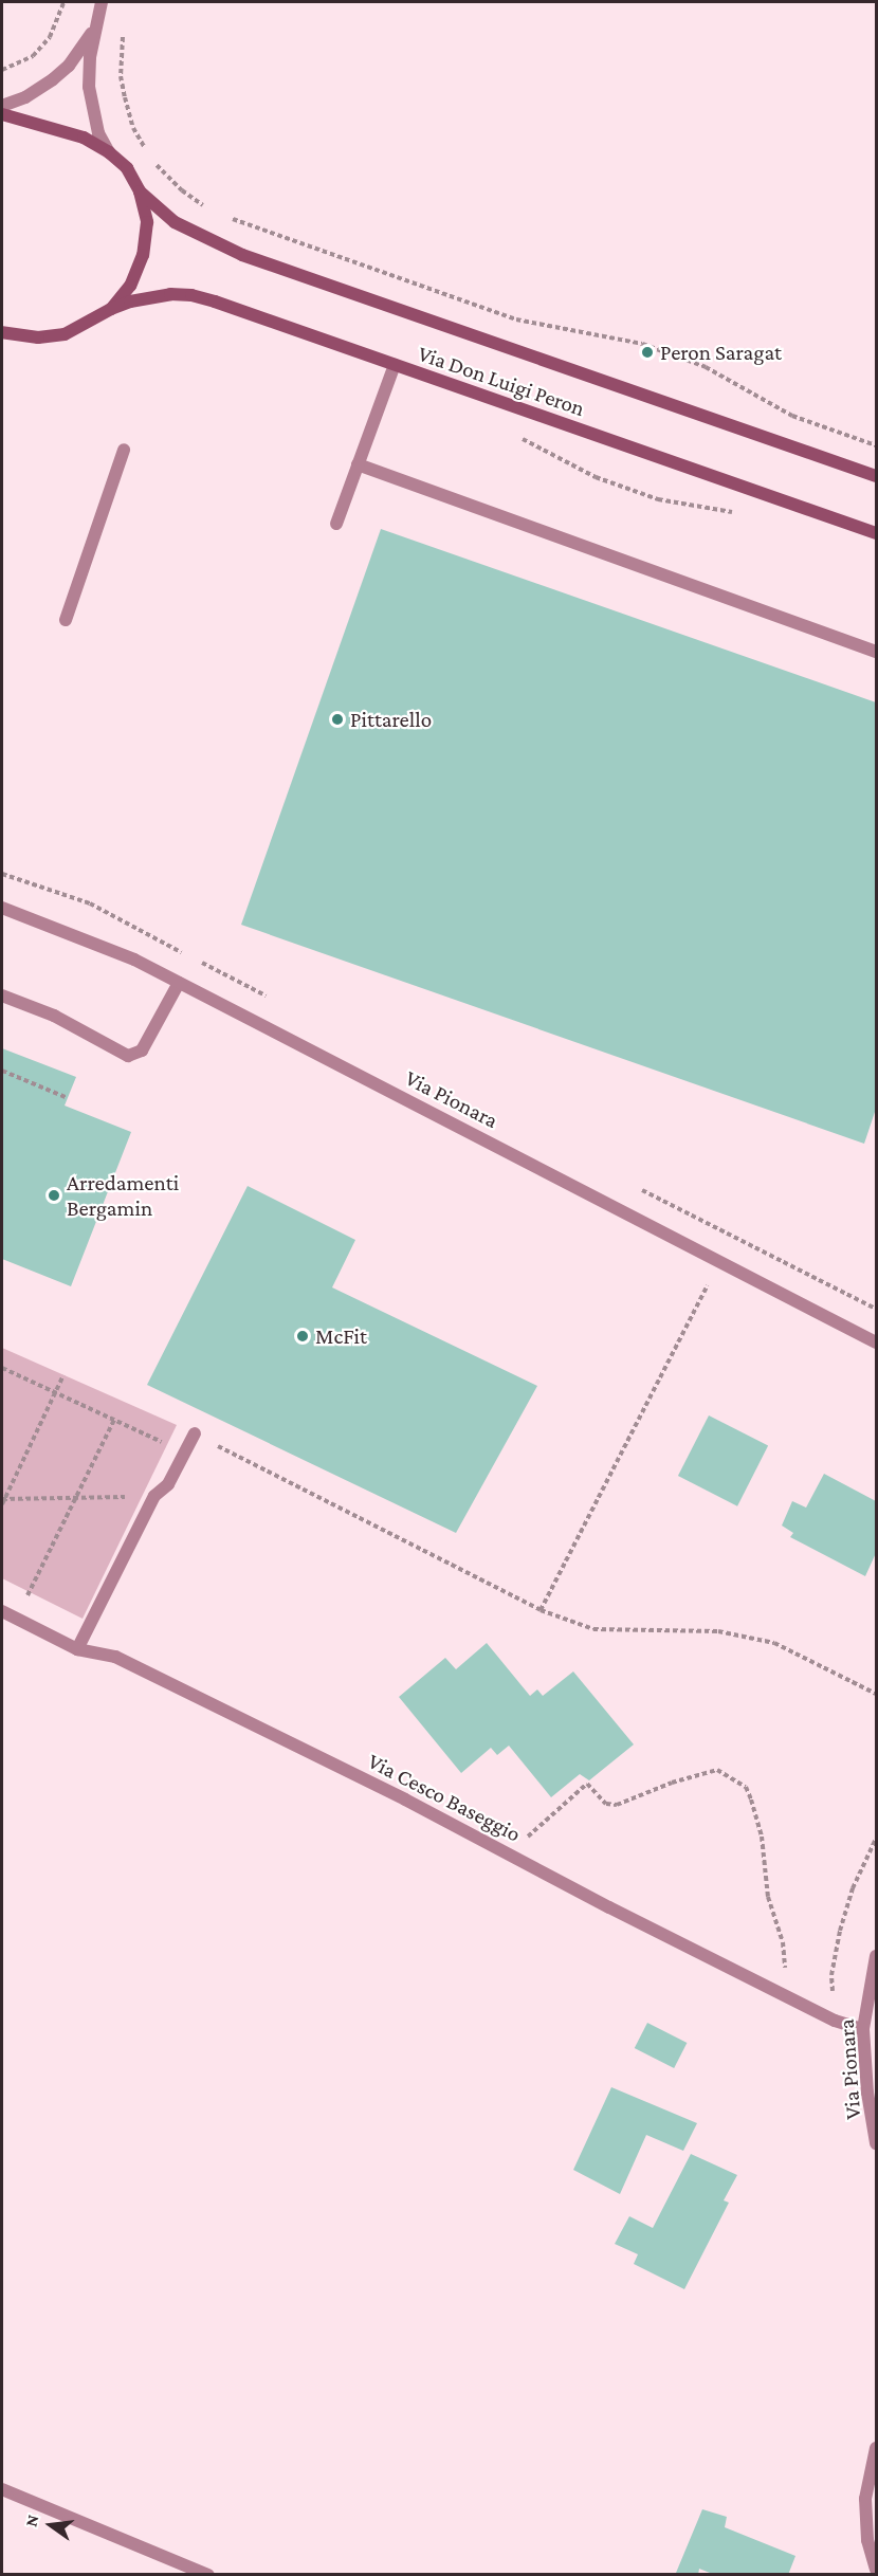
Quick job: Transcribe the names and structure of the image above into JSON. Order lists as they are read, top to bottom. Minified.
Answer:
{"streets":{"street":["Via Don Luigi Peron","Via Pionara","Via Cesco Baseggio"]},"crossings":[["Via Pionara","Via Cesco Baseggio"]],"places":["Peron Saragat","Pittarello","Arredamenti Bergamin","McFit"],"north":"left"}
